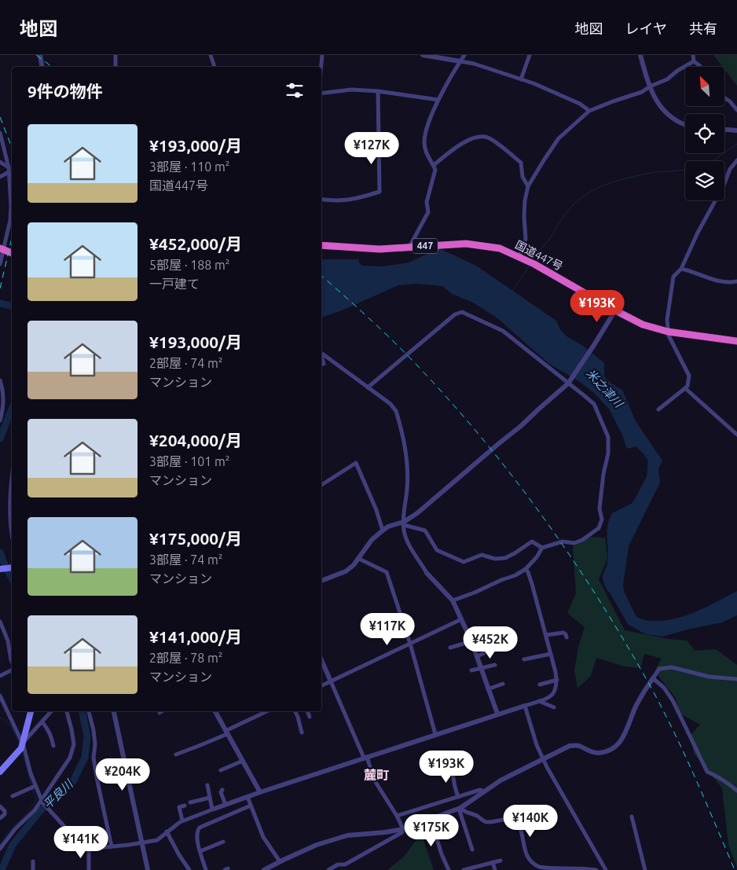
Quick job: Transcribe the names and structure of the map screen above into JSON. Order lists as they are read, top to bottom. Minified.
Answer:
{"streets":{"highway":["447","国道447号"]},"districts":["麓町"],"water":["米之津川","平良川"],"north":"top left","page":{"header":"地図","nav":["地図","レイヤ","共有"],"heading":"9件の物件","list":[{"name":"¥193,000/月","note":"3部屋 · 110 m² · 国道447号"},{"name":"¥452,000/月","note":"5部屋 · 188 m² · 一戸建て"},{"name":"¥193,000/月","note":"2部屋 · 74 m² · マンション"},{"name":"¥204,000/月","note":"3部屋 · 101 m² · マンション"},{"name":"¥175,000/月","note":"3部屋 · 74 m² · マンション"},{"name":"¥141,000/月","note":"2部屋 · 78 m² · マンション"}],"price":["¥127K","¥193K","¥117K","¥452K","¥193K","¥204K","¥140K","¥175K","¥141K"]}}
